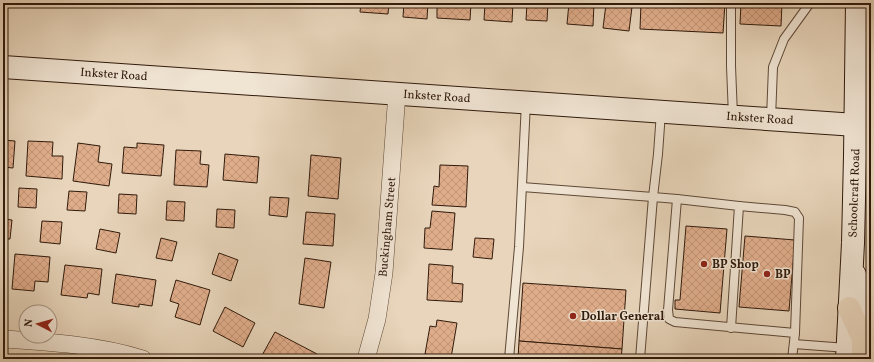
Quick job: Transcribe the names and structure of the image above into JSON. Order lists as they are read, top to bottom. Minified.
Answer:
{"streets":{"main road":["Inkster Road","Schoolcraft Road"],"street":["Buckingham Street"]},"crossings":[["Inkster Road","Schoolcraft Road"],["Inkster Road","Buckingham Street"]],"places":["BP Shop","BP","Dollar General"],"north":"left"}
